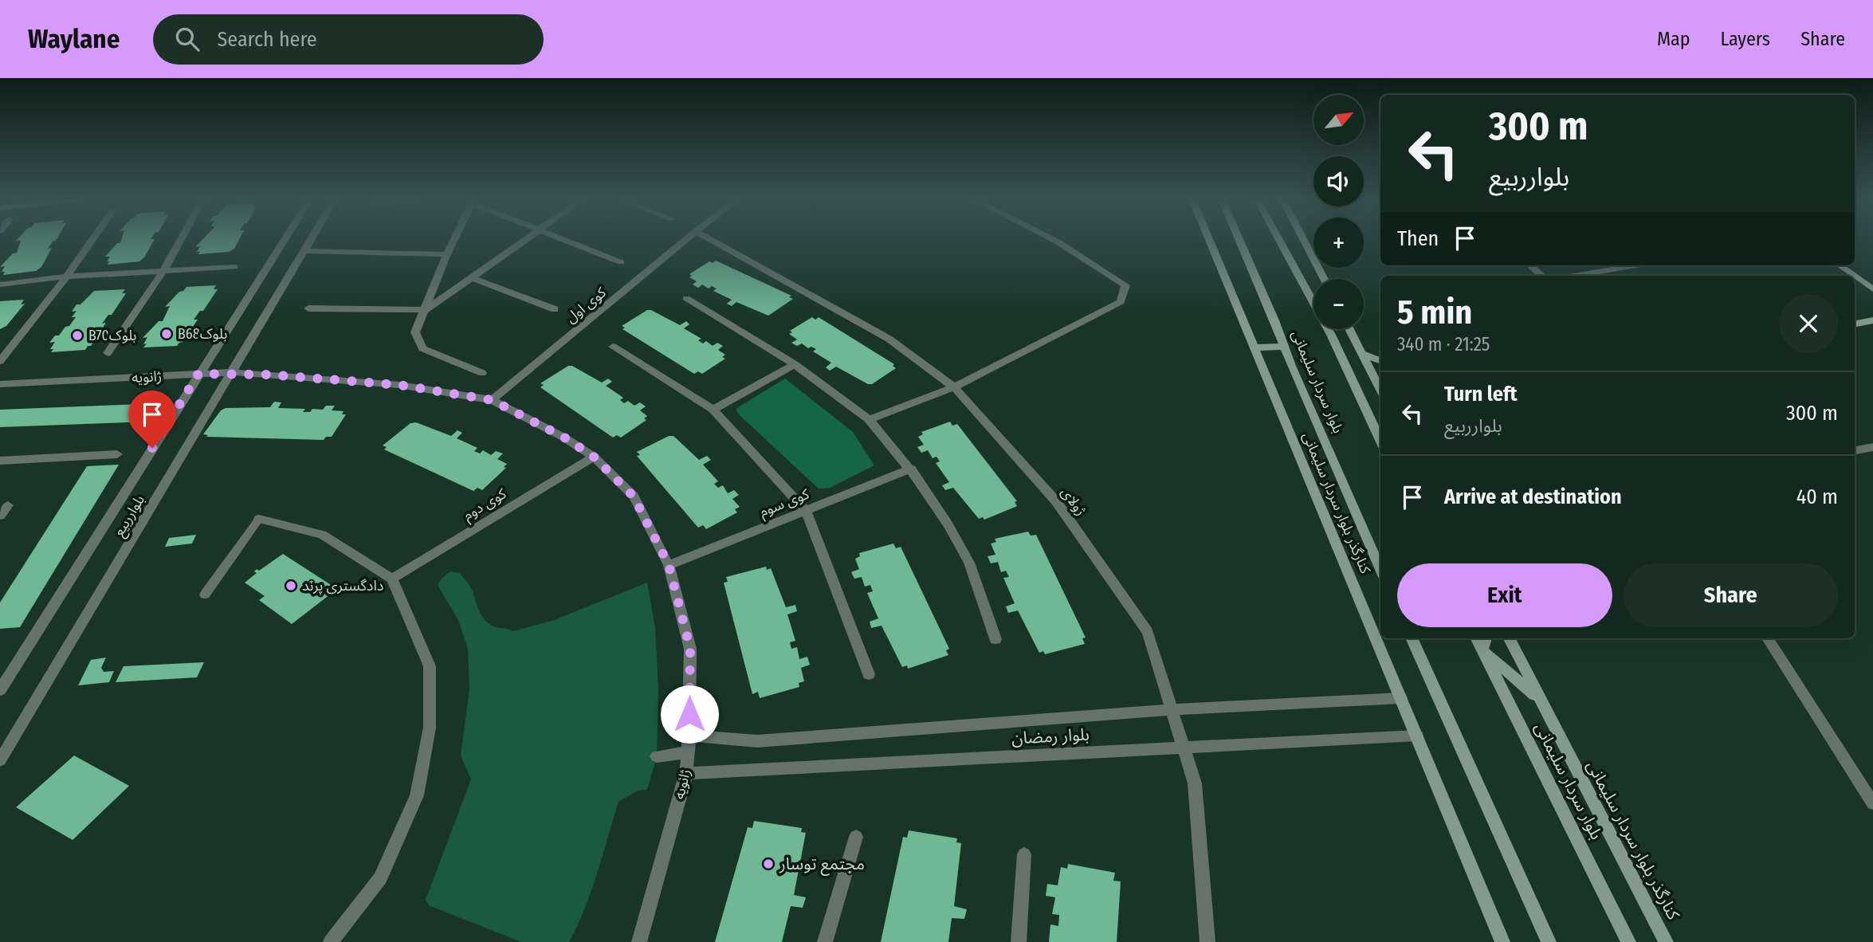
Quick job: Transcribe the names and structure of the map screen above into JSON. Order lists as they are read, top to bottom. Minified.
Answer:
{"streets":{"main road":["بلوار سردار سلیمانی","کنارگذر بلوار سردار سلیمانی"],"street":["کوی اول","ژانویه","ژولای","کوی سوم","کوی دوم","بلوارربیع","بلوار رمضان"]},"crossings":[["کوی اول","ژانویه"],["ژانویه","کوی سوم"],["ژانویه","کوی دوم"],["ژانویه","بلوارربیع"],["ژانویه","بلوار رمضان"],["ژولای","بلوار رمضان"],["کنارگذر بلوار سردار سلیمانی","بلوار رمضان"]],"places":["B68بلوک","B70بلوک","دادگستری پرند","مجتمع توسار"],"north":"top right","page":{"header":"Waylane","search":"Search here","nav":["Map","Layers","Share"],"map_buttons":["+","−"],"turn":["300 m","بلوارربیع"],"then":"Then","heading":["5 min","340 m · 21:25"],"list":[{"name":"Turn left","note":"بلوارربیع","value":"300 m"},{"name":"Arrive at destination","value":"40 m"}],"buttons":["Exit","Share"]}}
